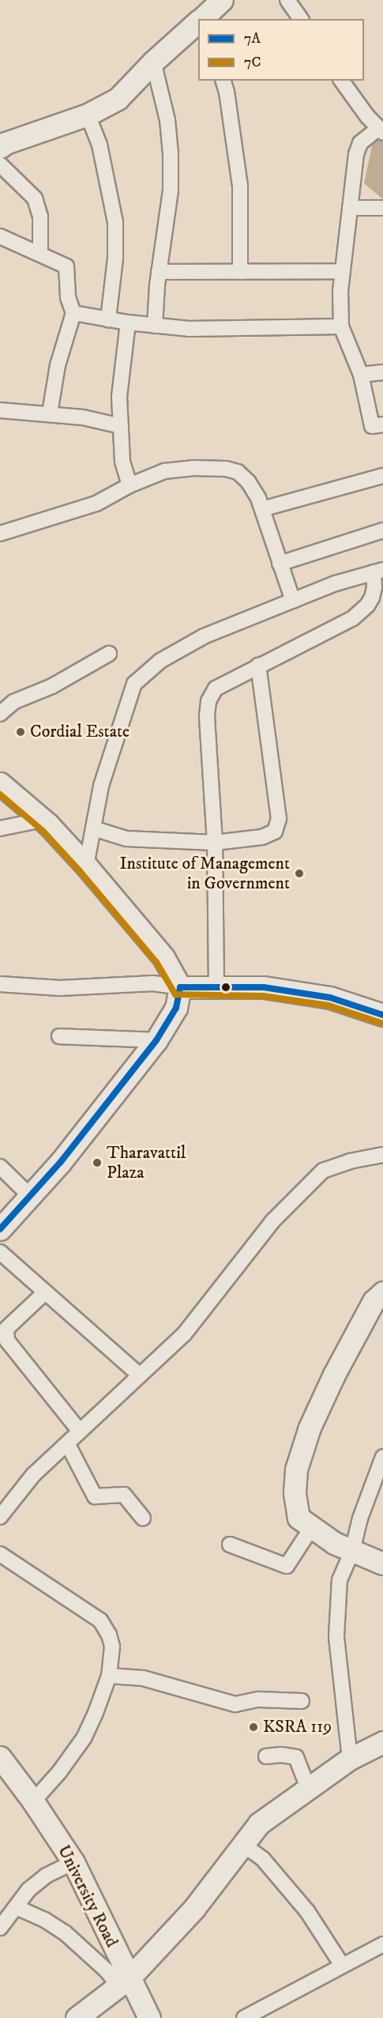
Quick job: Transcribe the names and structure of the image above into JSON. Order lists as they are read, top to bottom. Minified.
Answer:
{"streets":{"street":["University Road"]},"places":["Cordial Estate","Institute of Management in Government","Tharavattil Plaza","KSRA 119"],"lines":["transit line 7C","transit line 7A"],"legend":["7A","7C"]}
